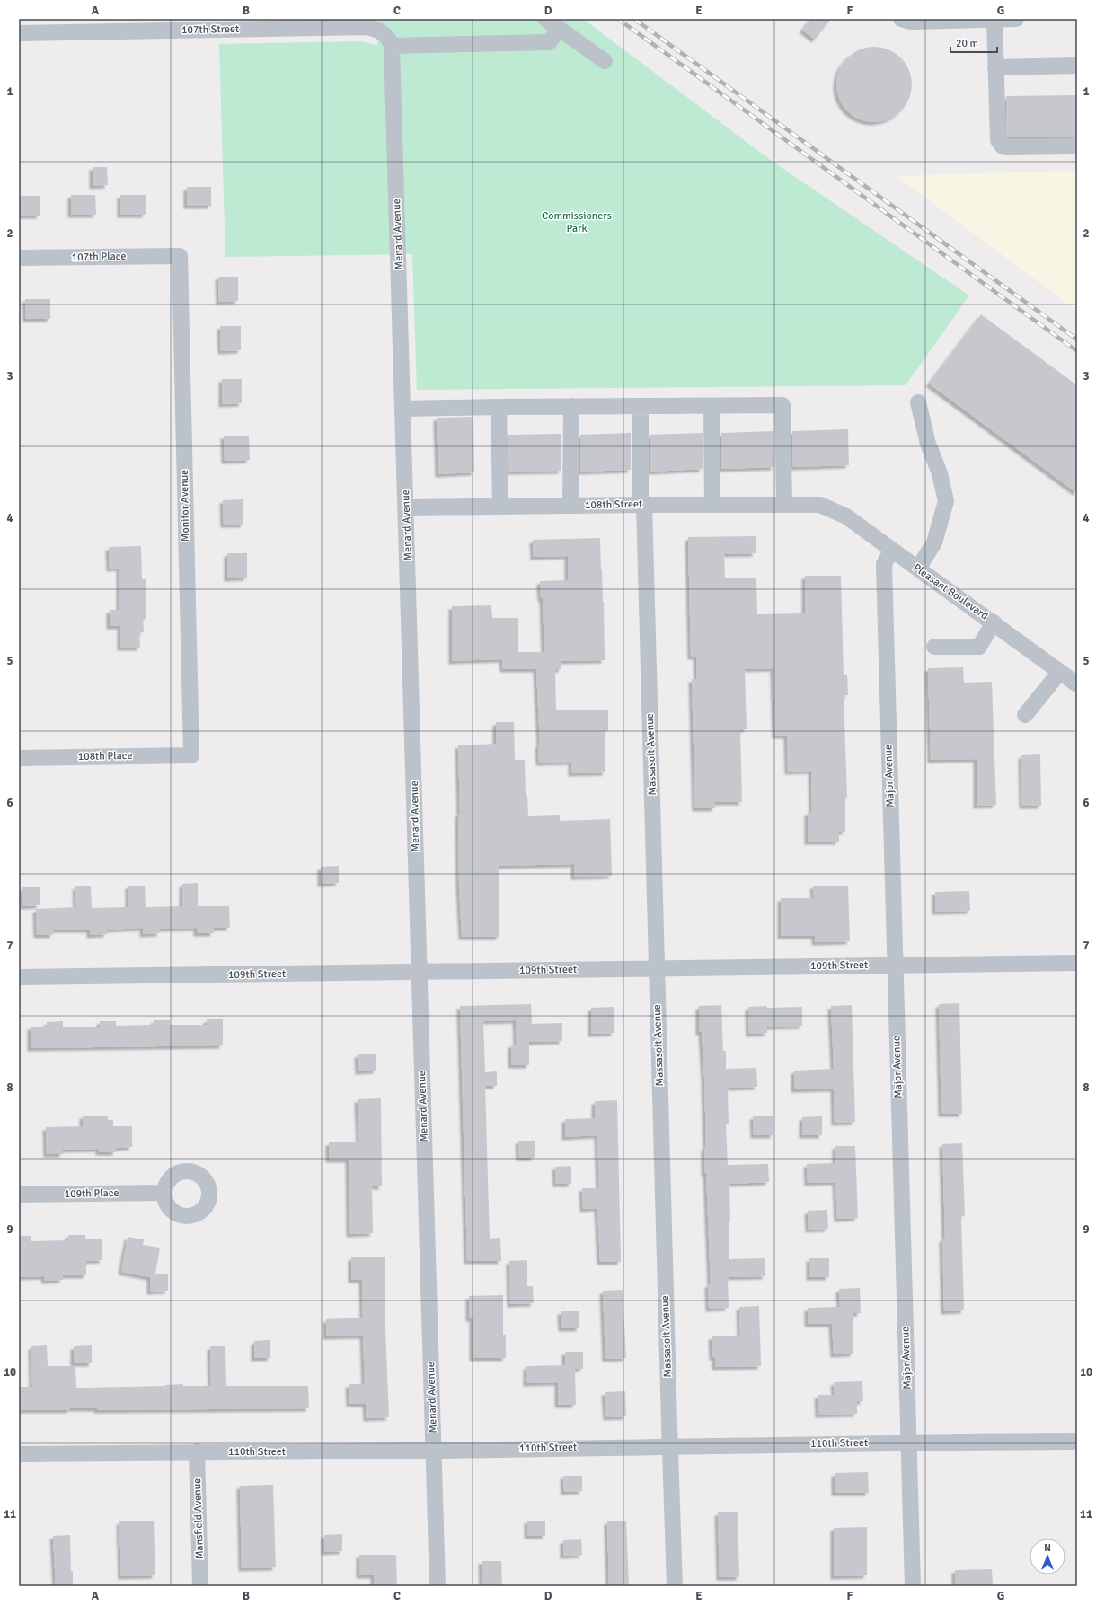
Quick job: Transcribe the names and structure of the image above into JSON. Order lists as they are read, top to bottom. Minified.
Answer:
{"streets":{"street":["107th Street","Menard Avenue","107th Place","108th Street","Monitor Avenue","Pleasant Boulevard","Massasoit Avenue","108th Place","Major Avenue","109th Street","109th Place","110th Street","Mansfield Avenue"]},"crossings":[["107th Street","Menard Avenue"],["Menard Avenue","108th Street"],["Menard Avenue","109th Street"],["Menard Avenue","110th Street"],["107th Place","Monitor Avenue"],["108th Street","Pleasant Boulevard"],["108th Street","Massasoit Avenue"],["Monitor Avenue","108th Place"],["Pleasant Boulevard","Major Avenue"],["Massasoit Avenue","109th Street"],["Massasoit Avenue","110th Street"],["Major Avenue","109th Street"],["Major Avenue","110th Street"],["110th Street","Mansfield Avenue"]],"parks":["Commissioners Park"],"scale_bar":"20 m","north":"top","grid":{"columns":["A","B","C","D","E","F","G"],"rows":["1","2","3","4","5","6","7","8","9","10","11"]}}
